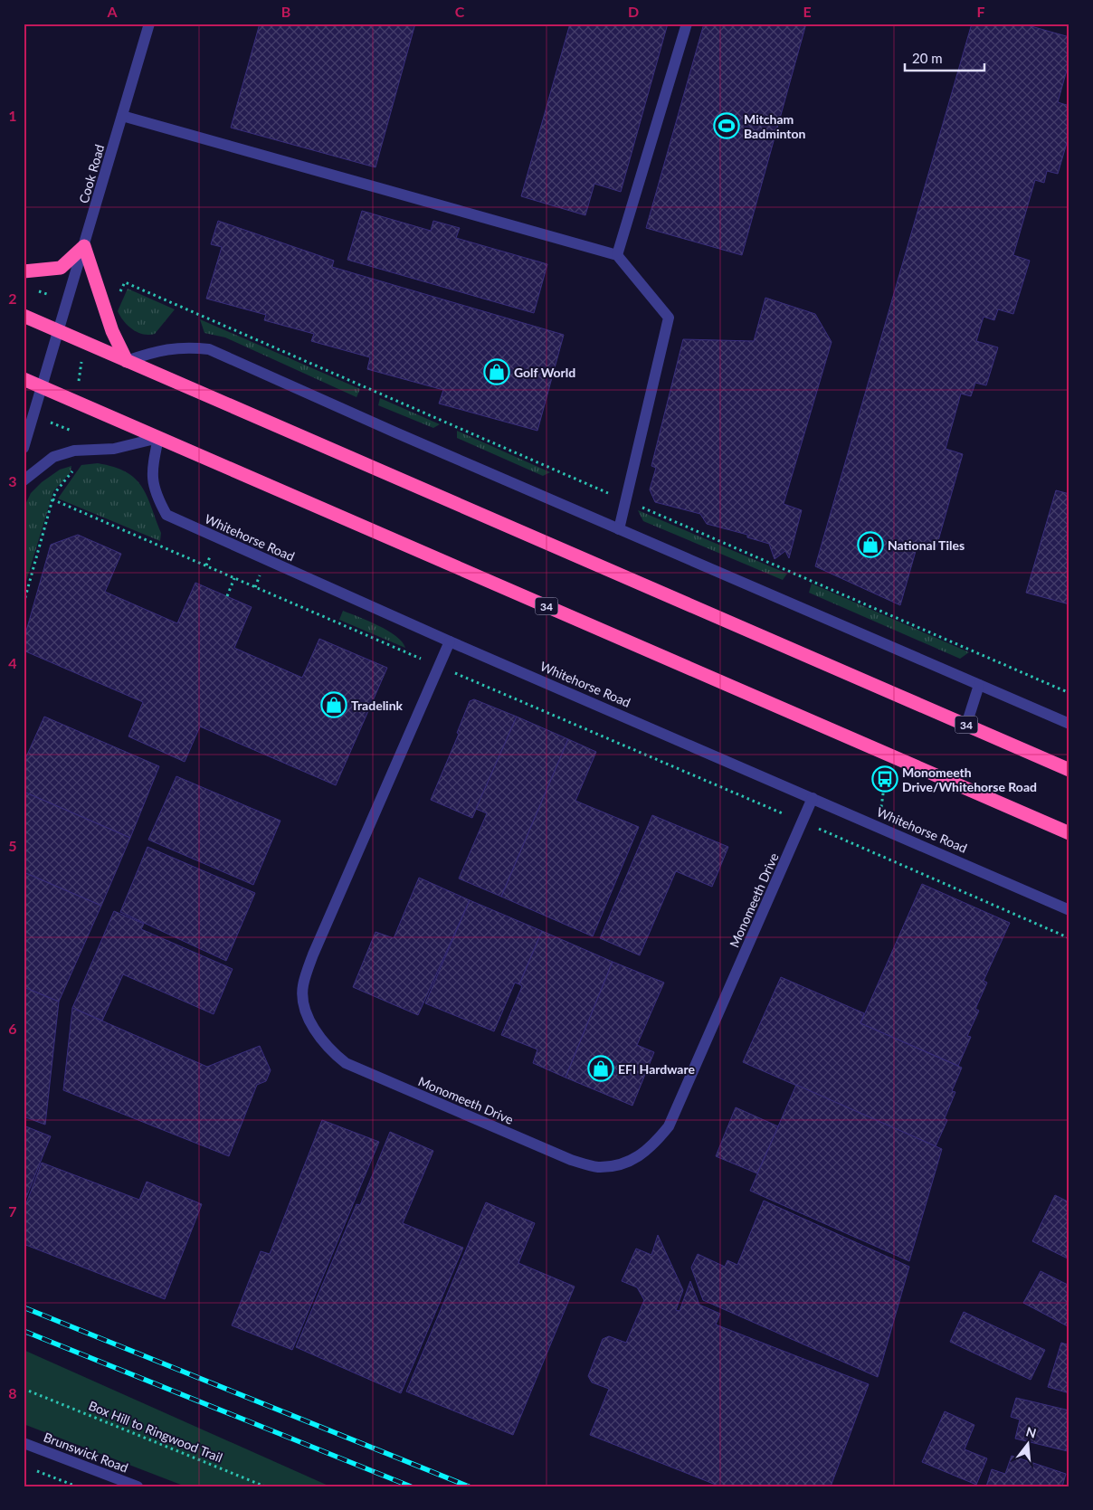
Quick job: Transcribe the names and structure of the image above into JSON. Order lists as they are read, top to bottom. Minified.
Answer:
{"streets":{"highway":["34"],"street":["Cook Road","Whitehorse Road","Monomeeth Drive","Brunswick Road"],"path":["Box Hill to Ringwood Trail"]},"crossings":[["Cook Road","34"],["Whitehorse Road","34"],["Whitehorse Road","Monomeeth Drive"]],"places":{"sports":["Mitcham Badminton"],"shop":["Golf World","National Tiles","Tradelink","EFI Hardware"],"bus stop":["Monomeeth Drive/Whitehorse Road"]},"scale_bar":"20 m","north":"top","grid":{"columns":["A","B","C","D","E","F"],"rows":["1","2","3","4","5","6","7","8"]}}
